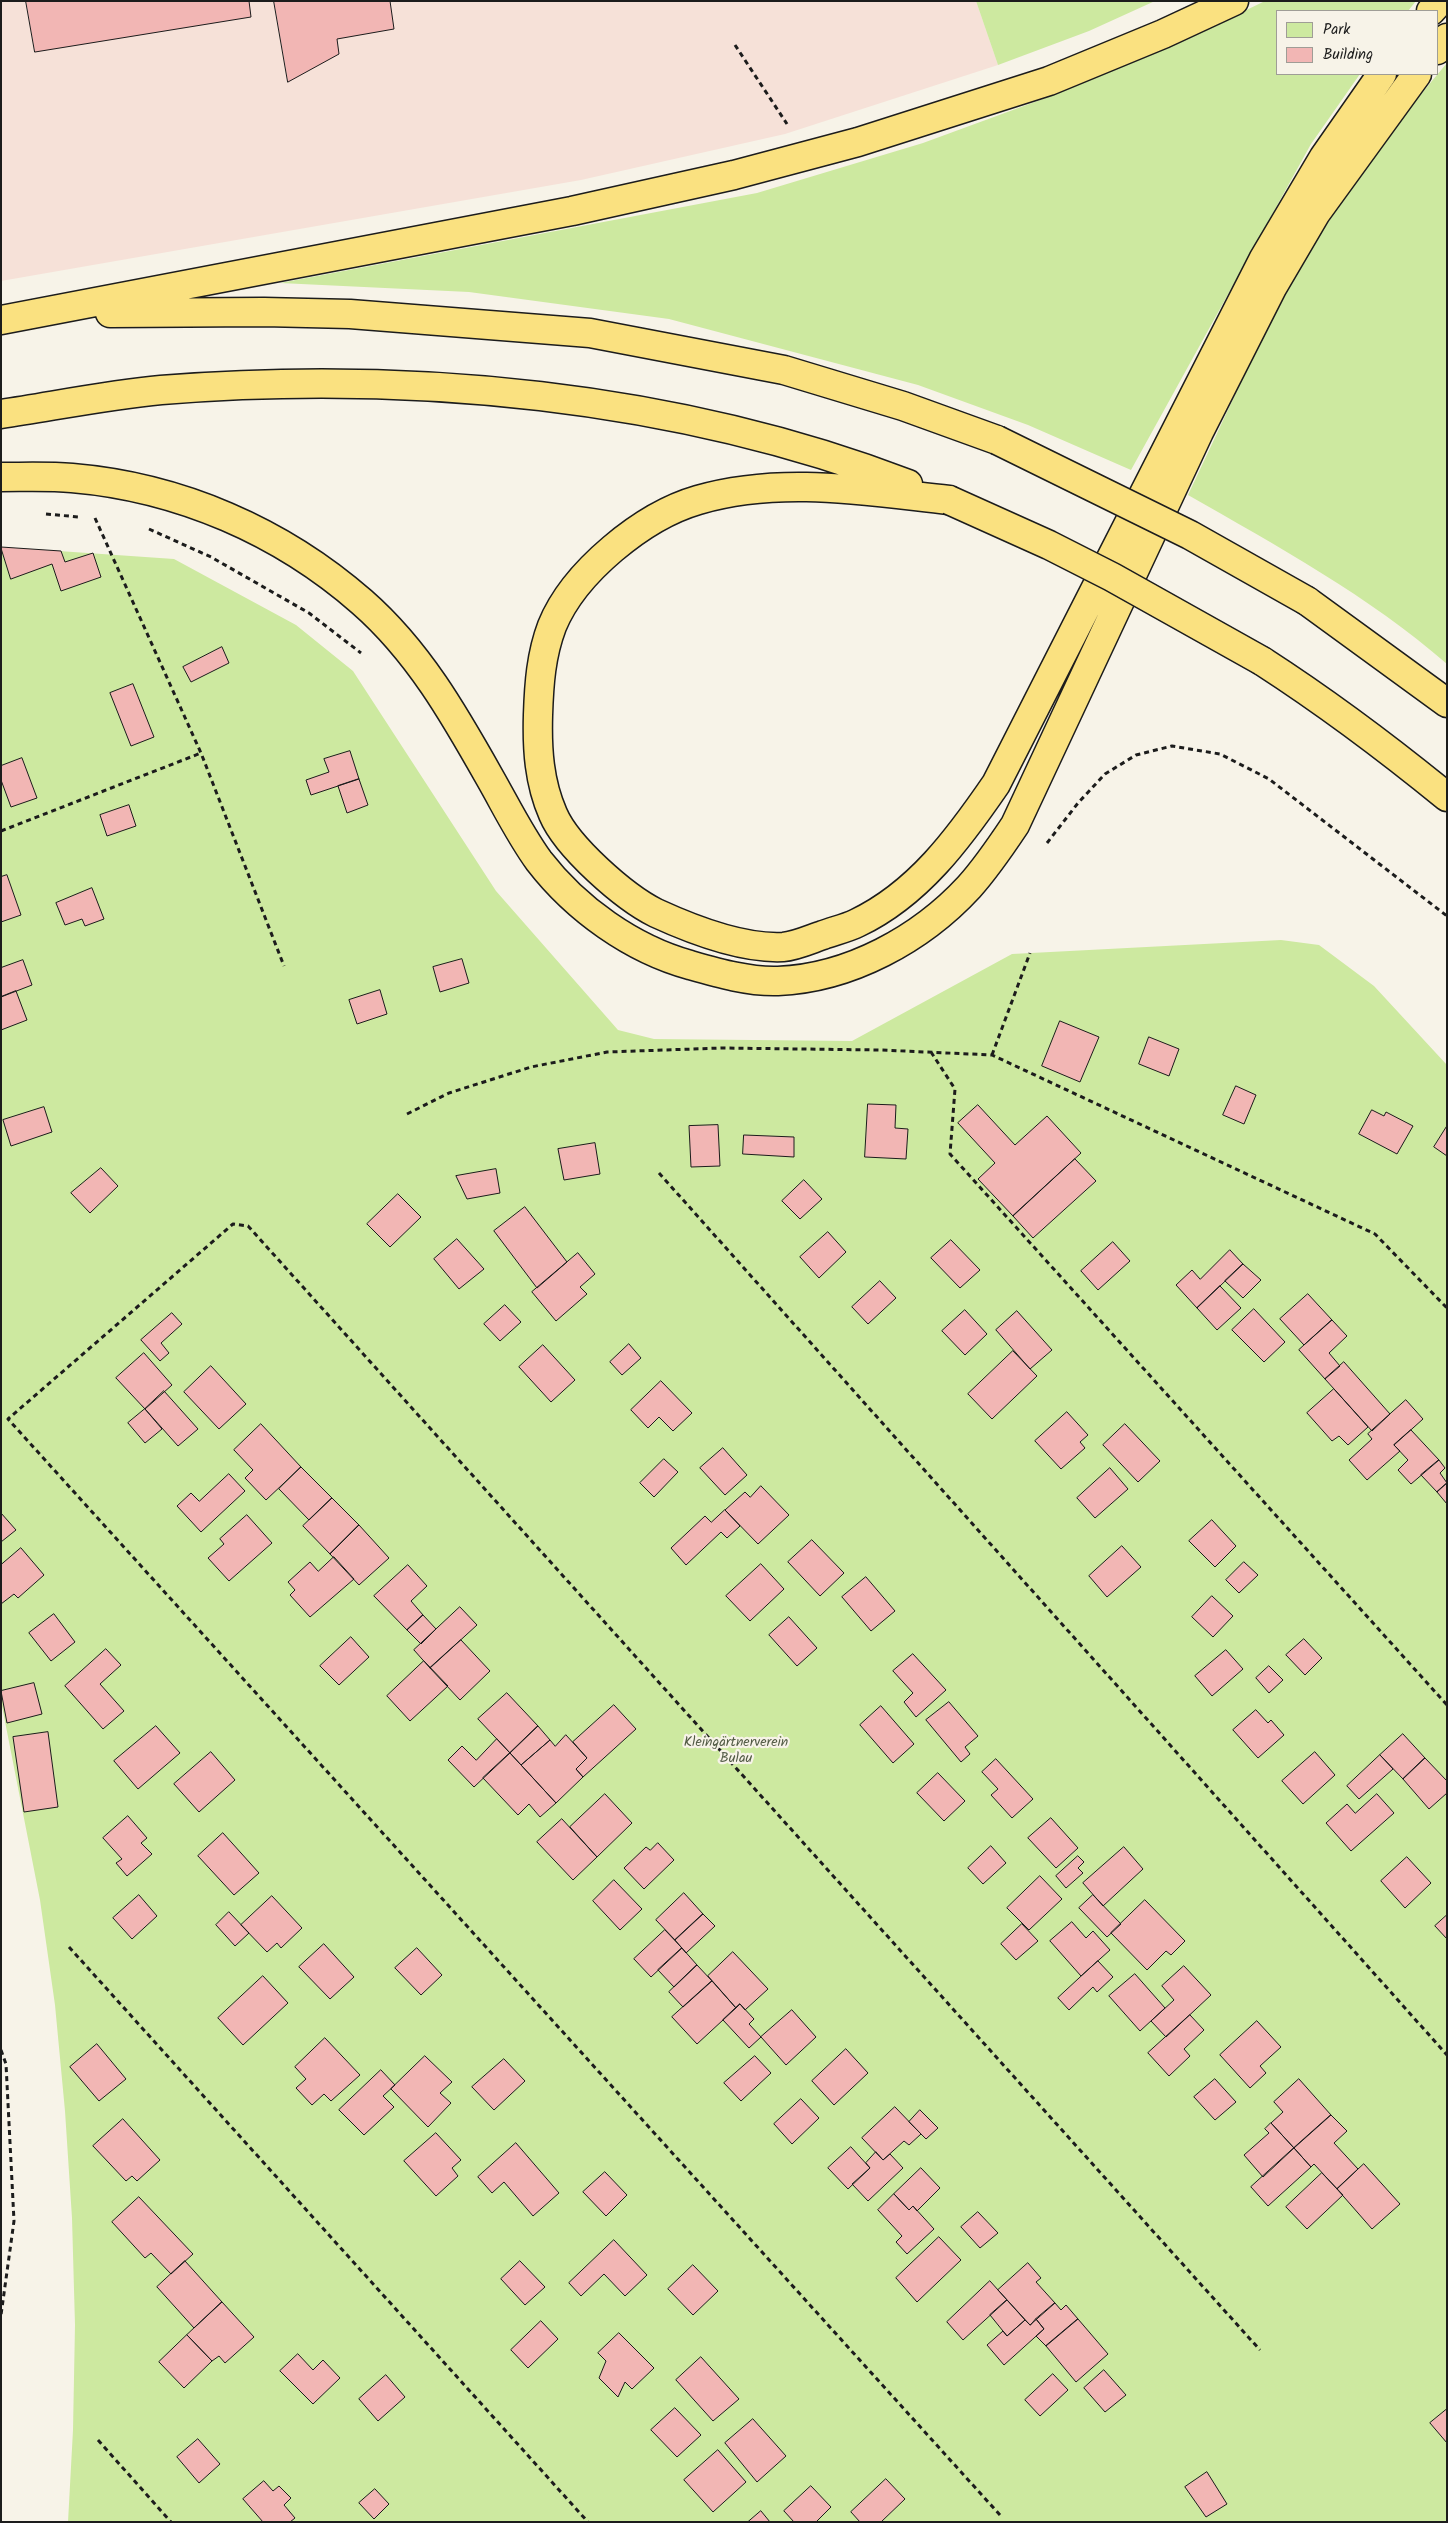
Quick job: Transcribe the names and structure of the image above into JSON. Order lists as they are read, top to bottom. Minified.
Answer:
{"parks":["Kleingärtnerverein Bulau"],"legend":["Park","Building"]}
